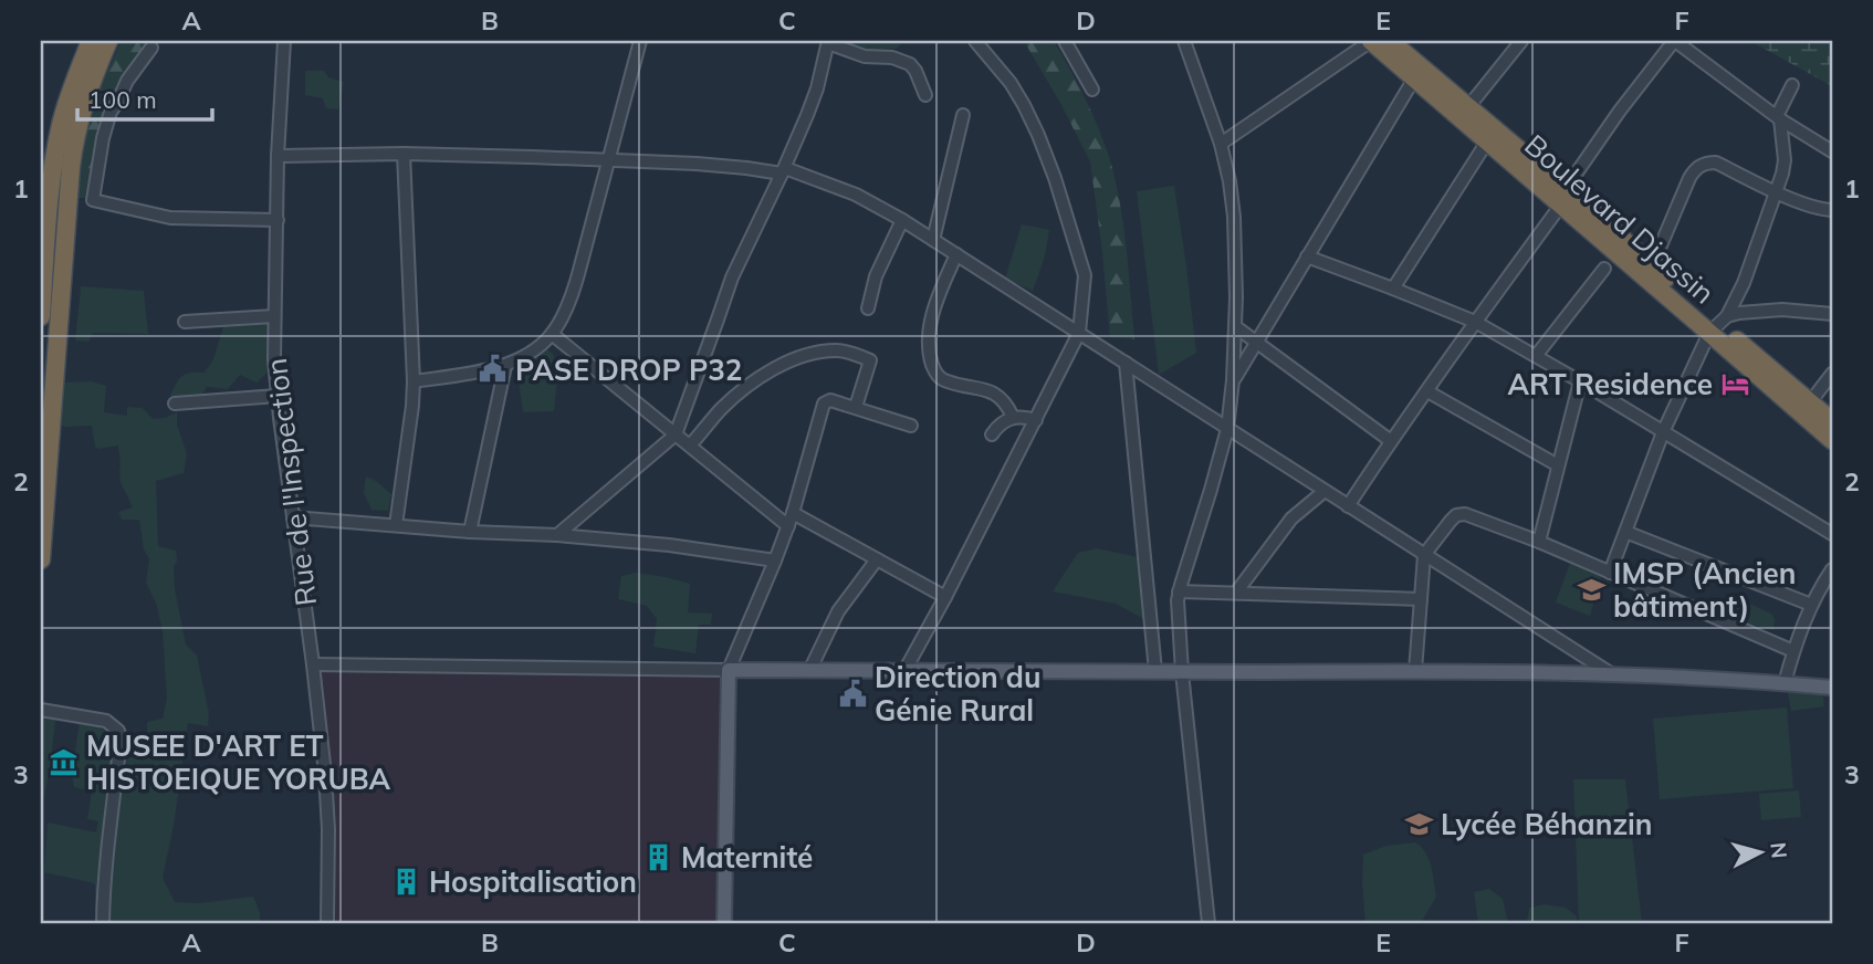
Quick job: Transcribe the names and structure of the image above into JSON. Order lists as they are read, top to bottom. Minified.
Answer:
{"streets":{"highway":["Boulevard Djassin"],"street":["Rue de l'Inspection"]},"places":{"public building":["PASE DROP P32","Direction du Génie Rural"],"hotel":["ART Residence"],"school or university":["IMSP (Ancien bâtiment)","Lycée Béhanzin"],"museum":["MUSEE D'ART ET HISTOEIQUE YORUBA"],"building":["Maternité","Hospitalisation"]},"scale_bar":"100 m","north":"right","grid":{"columns":["A","B","C","D","E","F"],"rows":["1","2","3"]}}
